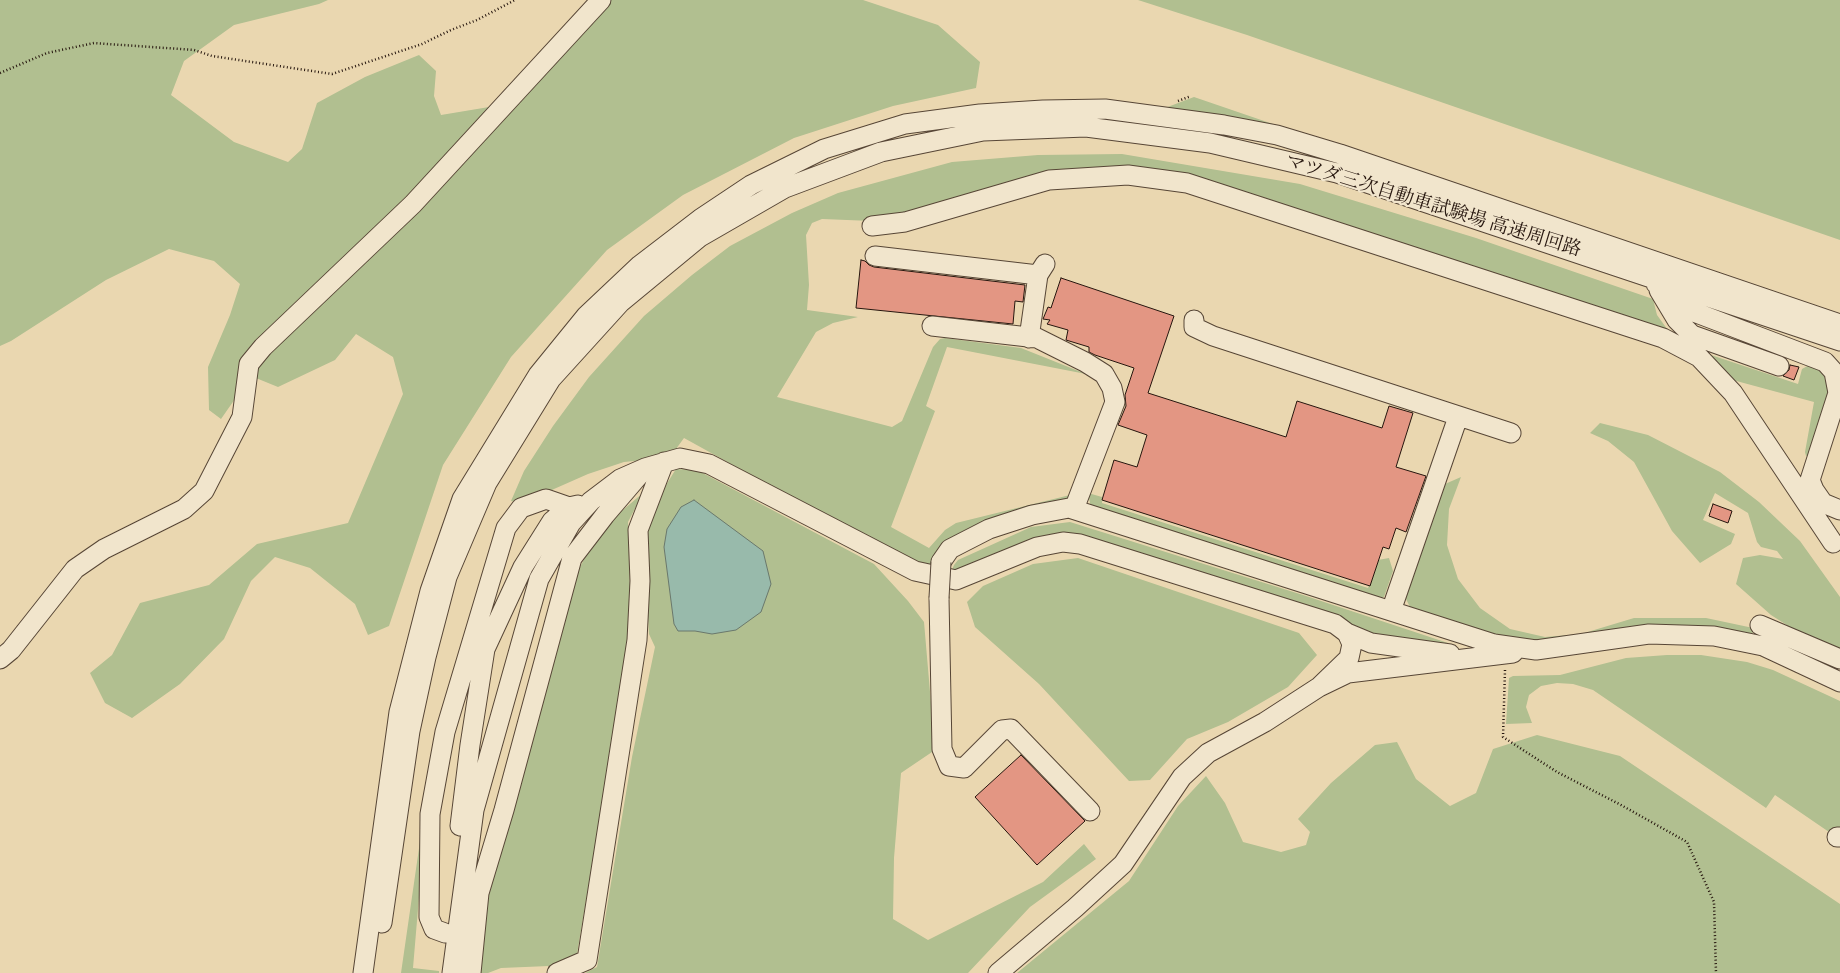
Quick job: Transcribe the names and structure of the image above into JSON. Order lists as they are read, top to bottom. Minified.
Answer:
{"streets":{"street":["マツダ三次自動車試験場 高速周回路"]}}
